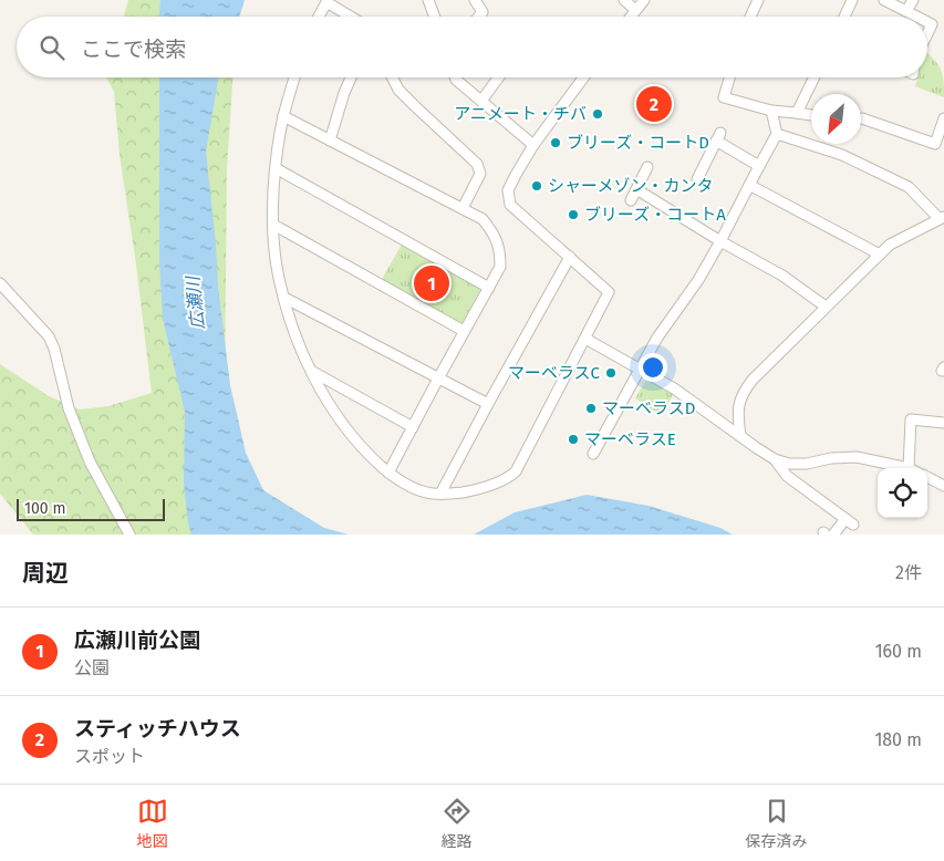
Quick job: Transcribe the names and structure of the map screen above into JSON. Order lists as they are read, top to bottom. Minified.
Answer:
{"water":["広瀬川"],"places":["アニメート・チバ","ブリーズ・コートD","シャーメゾン・カンタ","ブリーズ・コートA","マーベラスC","マーベラスD","マーベラスE"],"scale_bar":"100 m","north":"bottom left","page":{"search":"ここで検索","pins":["2","1"],"scale":"100 m","heading":["周辺","2件"],"list":[{"mark":"1","name":"広瀬川前公園","note":"公園","value":"160 m"},{"mark":"2","name":"スティッチハウス","note":"スポット","value":"180 m"}],"nav":["地図","経路","保存済み"]}}
